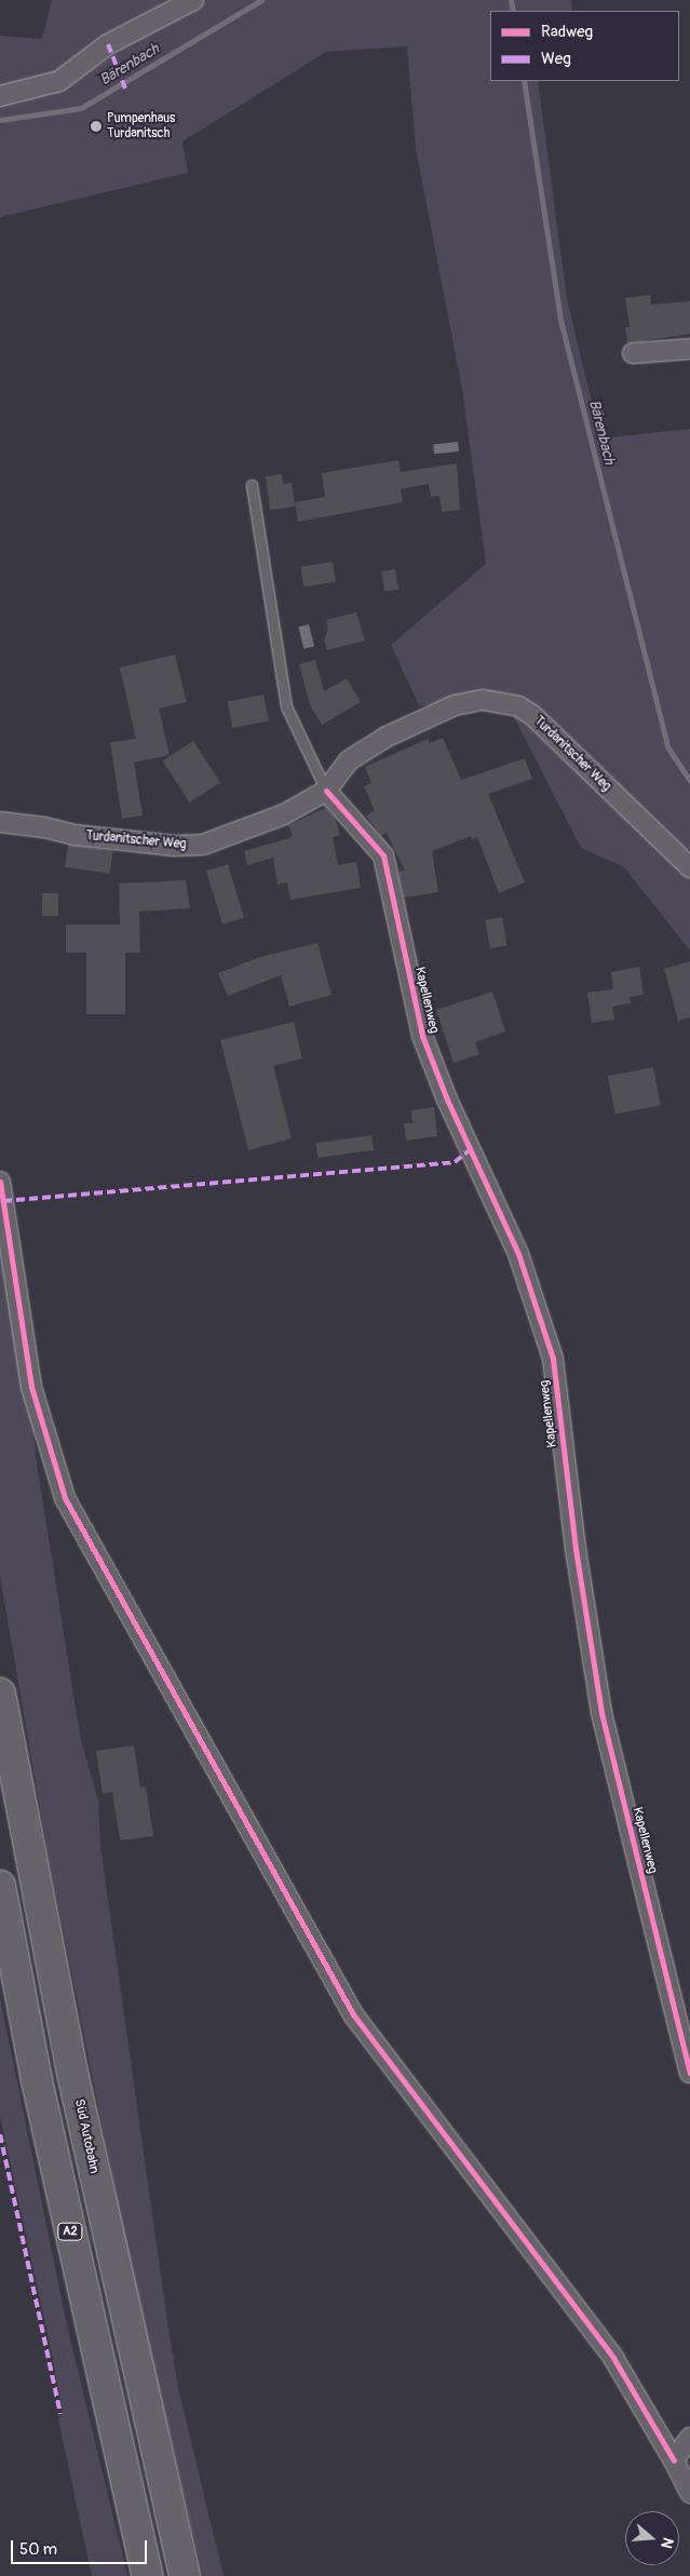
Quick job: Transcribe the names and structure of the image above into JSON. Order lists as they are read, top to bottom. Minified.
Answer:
{"streets":{"highway":["Süd Autobahn","A2"],"street":["Turdanitscher Weg","Kapellenweg"]},"crossings":[["Turdanitscher Weg","Kapellenweg"]],"water":["Bärenbach"],"places":["Pumpenhaus Turdanitsch"],"legend":["Radweg","Weg"],"scale_bar":"50 m","north":"right"}
